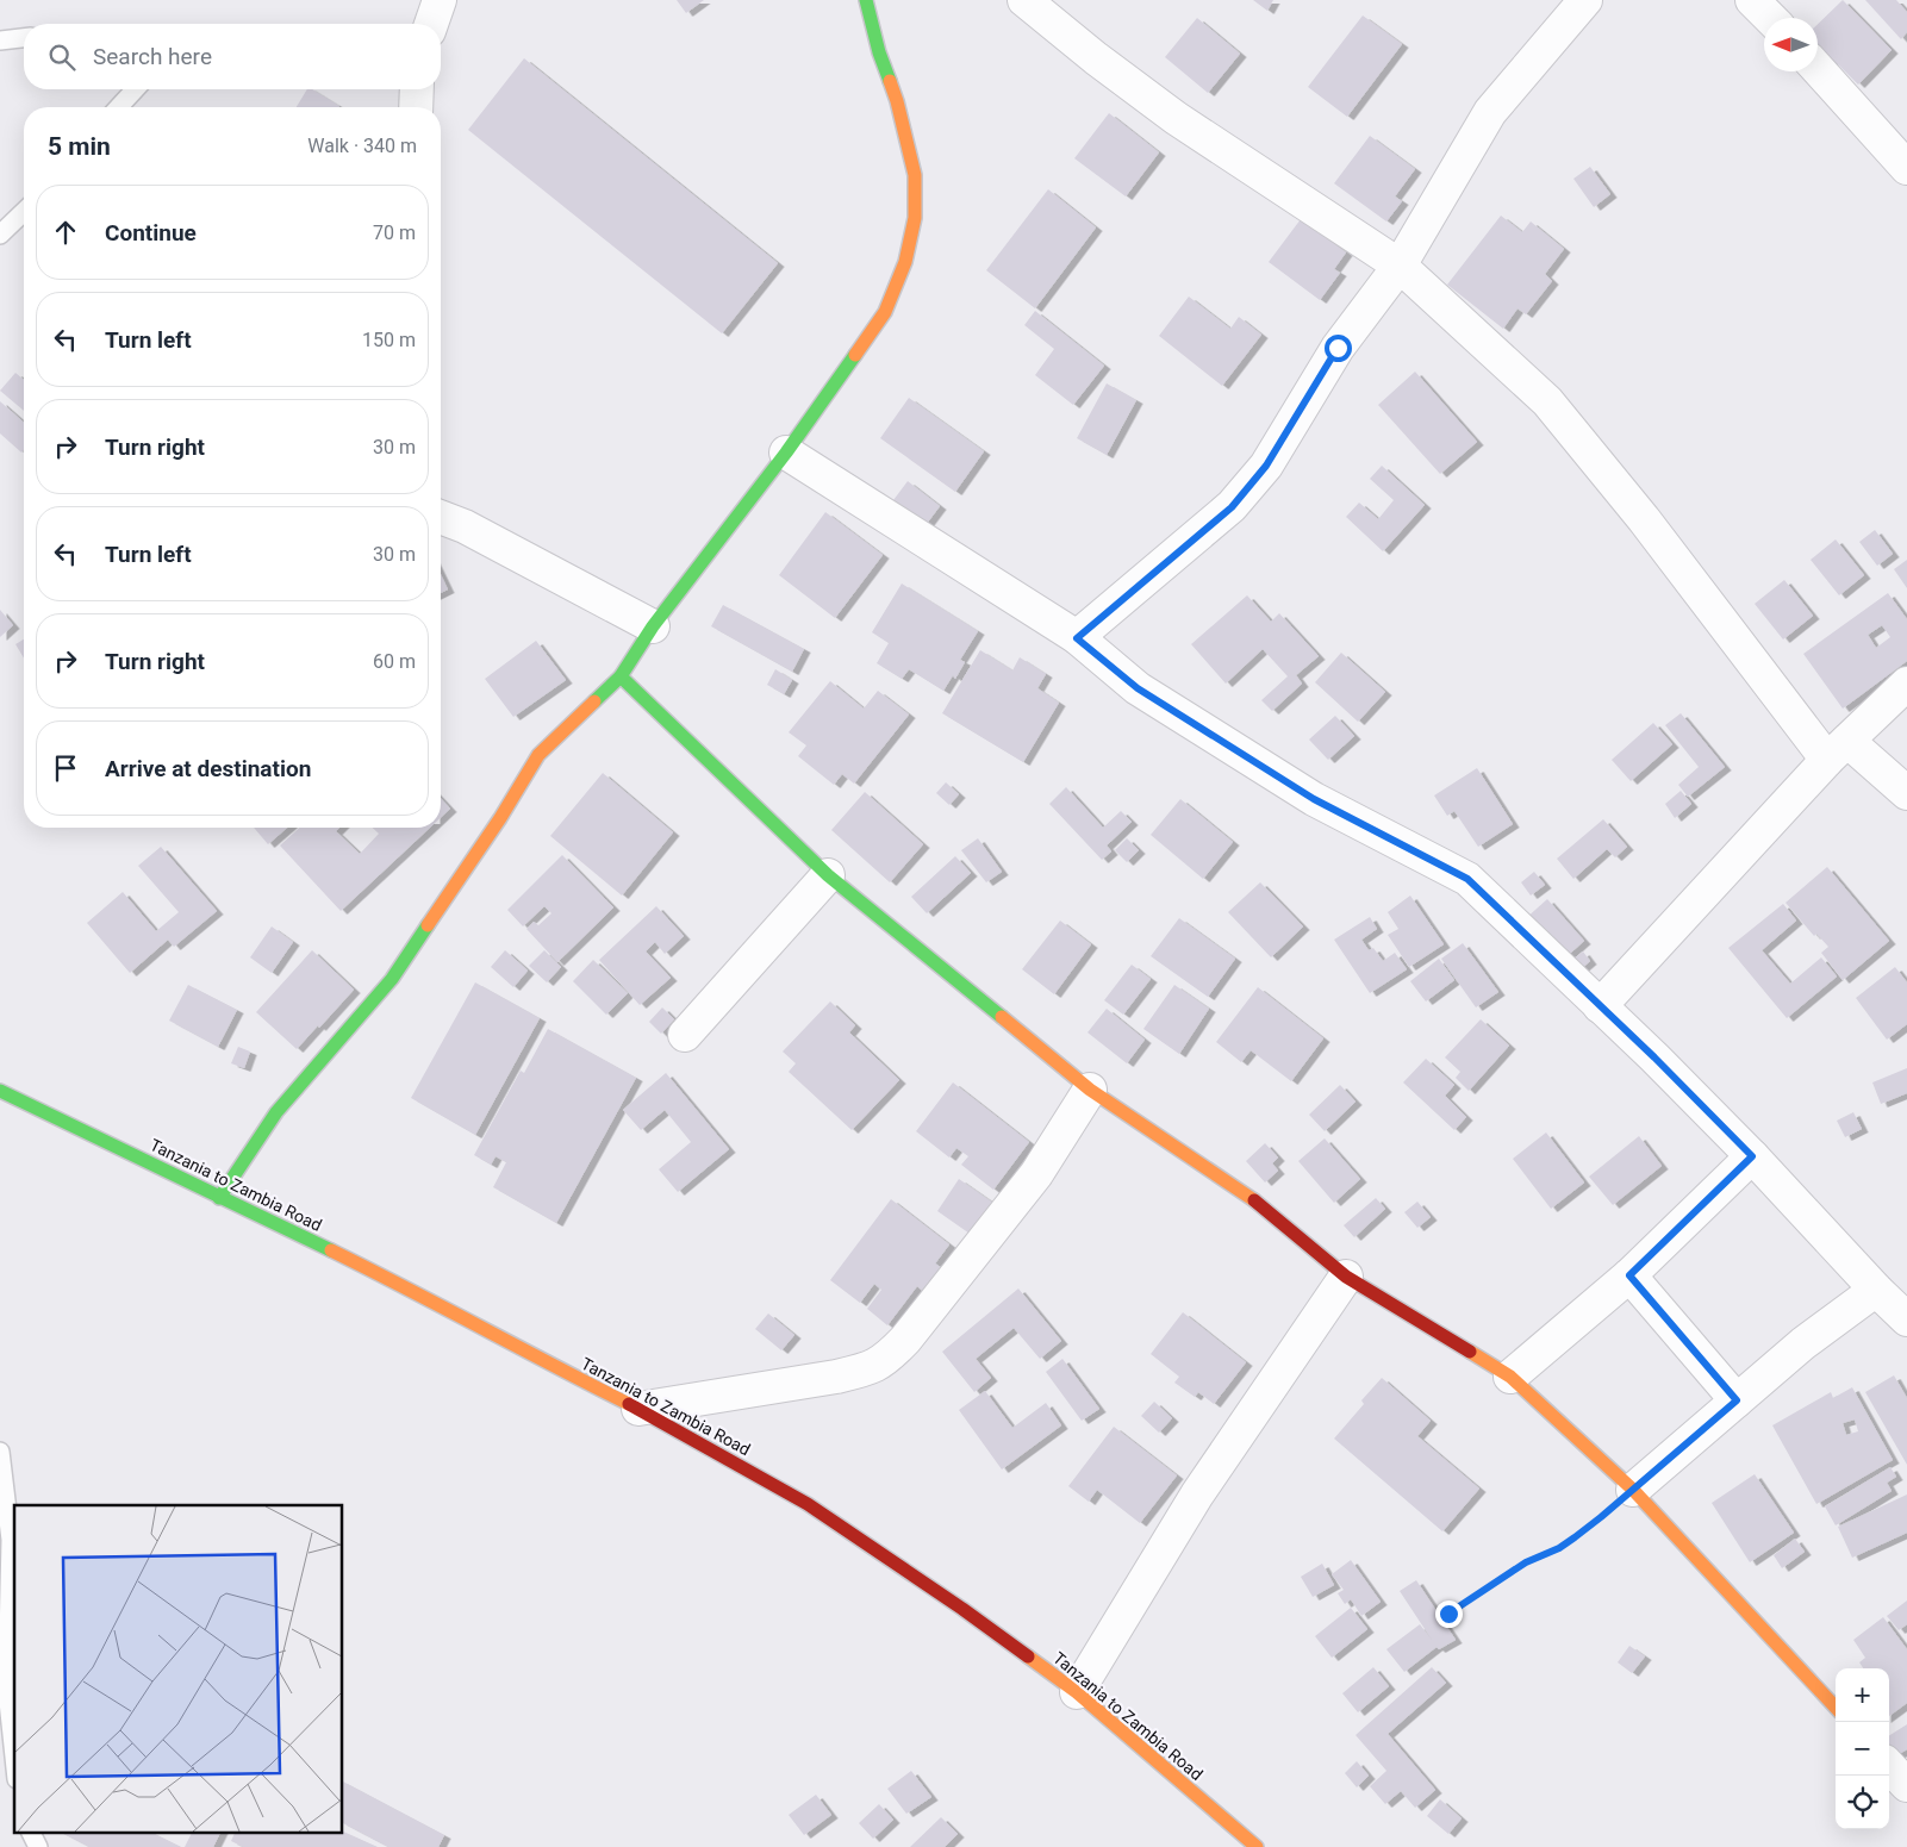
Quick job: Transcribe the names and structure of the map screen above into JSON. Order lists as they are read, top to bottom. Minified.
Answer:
{"streets":{"main road":["Tanzania to Zambia Road"]},"north":"left","page":{"search":"Search here","heading":["5 min","Walk · 340 m"],"list":[["Continue","70 m"],["Turn left","150 m"],["Turn right","30 m"],["Turn left","30 m"],["Turn right","60 m"],"Arrive at destination"],"map_buttons":["+","−"]}}
